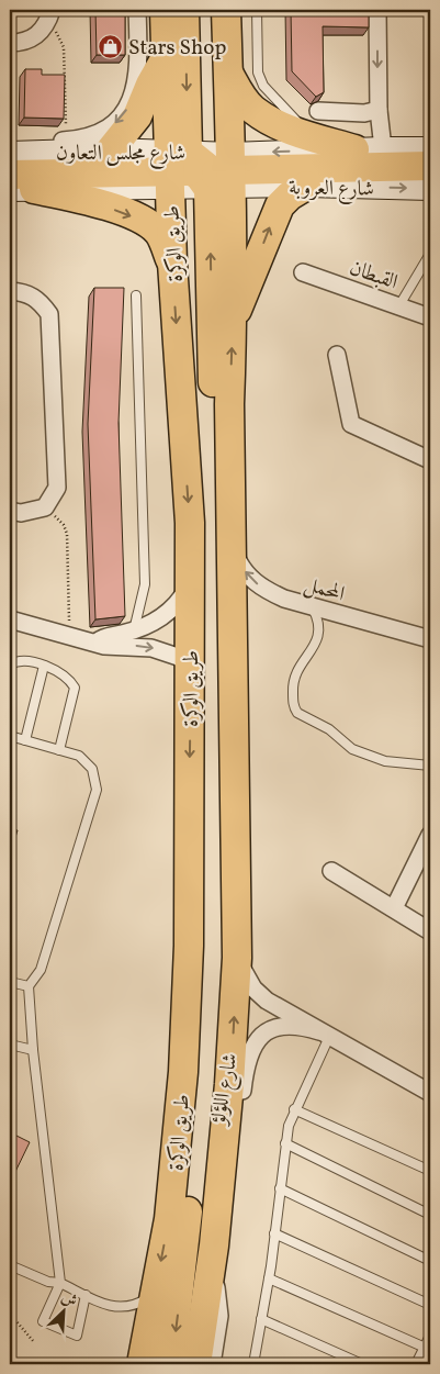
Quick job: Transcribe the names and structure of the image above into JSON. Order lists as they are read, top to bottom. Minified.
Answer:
{"streets":{"highway":["طريق الوكرة"],"street":["شارع مجلس التعاون","شارع العروبة","القبطان","المحمل","شارع اللؤلؤ"]},"crossings":[["شارع مجلس التعاون","شارع العروبة"],["شارع مجلس التعاون","طريق الوكرة"],["شارع العروبة","طريق الوكرة"],["طريق الوكرة","المحمل"],["طريق الوكرة","شارع اللؤلؤ"]],"one_way":["المحمل"],"places":{"shop":["Stars Shop"]},"north":"top right"}
